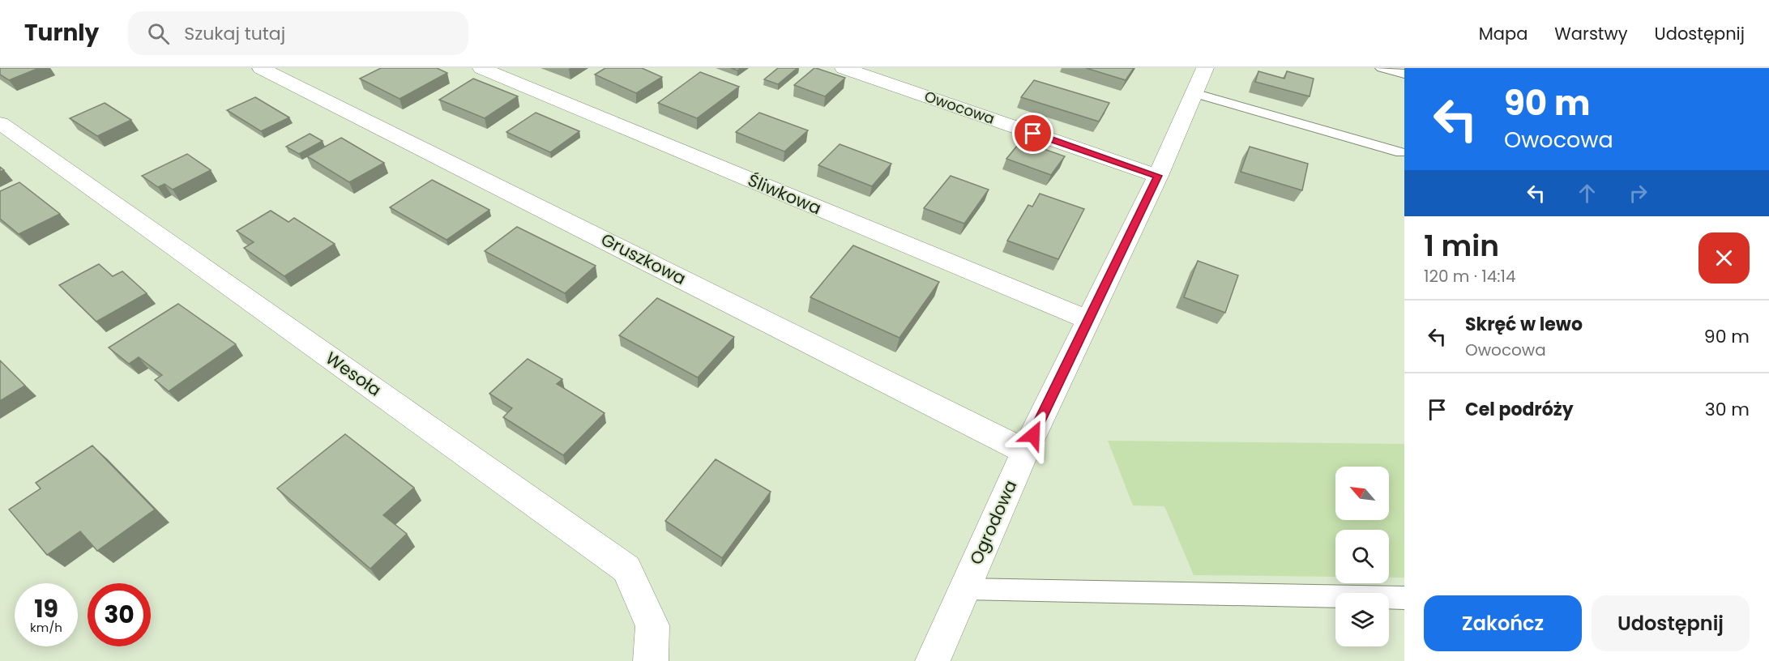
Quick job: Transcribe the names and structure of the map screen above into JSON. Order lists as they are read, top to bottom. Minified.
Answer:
{"streets":{"street":["Owocowa","Śliwkowa","Gruszkowa","Wesoła","Ogrodowa"]},"crossings":[["Owocowa","Ogrodowa"],["Śliwkowa","Ogrodowa"],["Gruszkowa","Ogrodowa"]],"north":"top left","page":{"header":"Turnly","search":"Szukaj tutaj","nav":["Mapa","Warstwy","Udostępnij"],"turn":["90 m","Owocowa"],"heading":["1 min","120 m · 14:14"],"list":[{"name":"Skręć w lewo","note":"Owocowa","value":"90 m"},{"name":"Cel podróży","value":"30 m"}],"speed":"19 km/h","limit":"30","buttons":["Zakończ","Udostępnij"]}}
